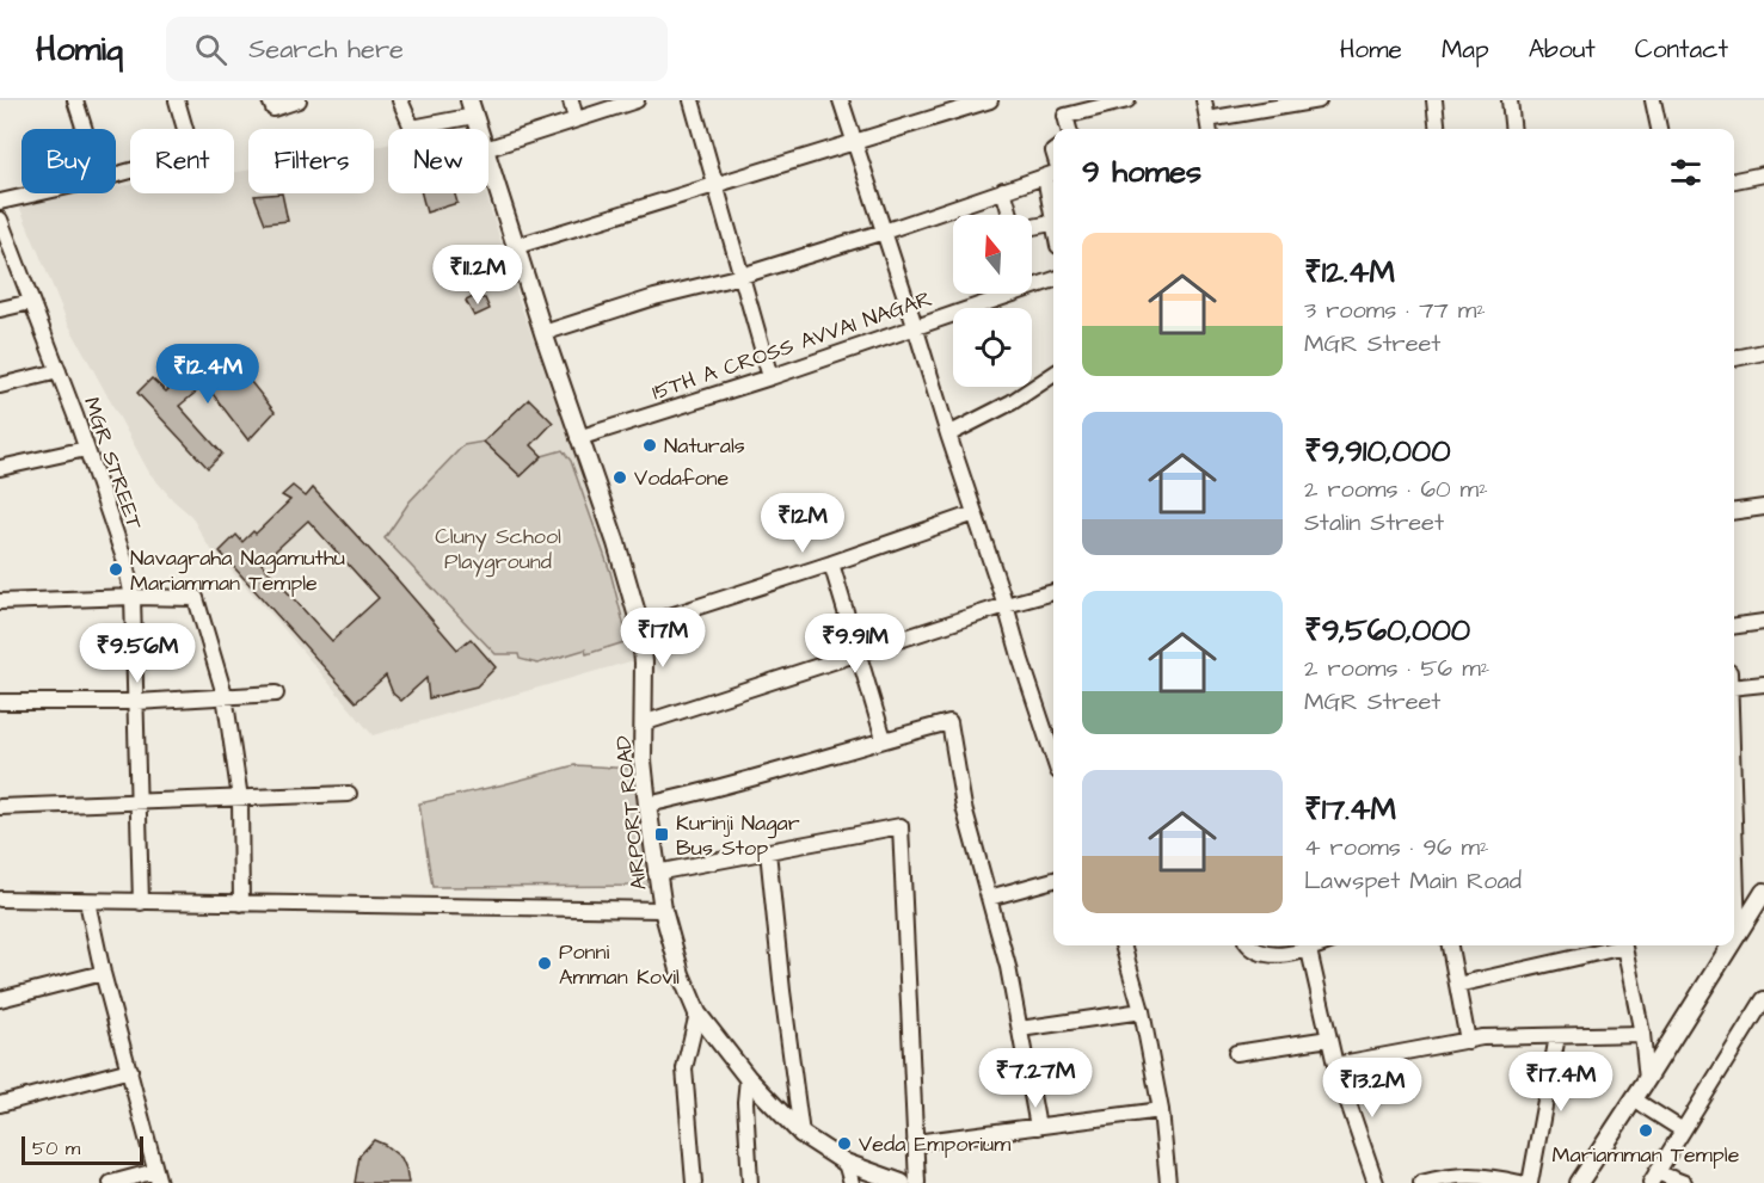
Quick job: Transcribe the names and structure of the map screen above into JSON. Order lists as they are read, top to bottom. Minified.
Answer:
{"streets":{"street":["15TH A CROSS AVVAI NAGAR","MGR STREET","AIRPORT ROAD"]},"crossings":[["15TH A CROSS AVVAI NAGAR","AIRPORT ROAD"]],"parks":["Cluny School Playground"],"places":{"other":["Naturals","Vodafone","Navagraha Nagamuthu Mariamman Temple","Ponni Amman Kovil","Mariamman Temple","Veda Emporium"],"transit":["Kurinji Nagar Bus Stop"]},"scale_bar":"50 m","north":"top","page":{"header":"Homiq","search":"Search here","nav":["Home","Map","About","Contact"],"chip":["Buy","Rent","Filters","New"],"heading":"9 homes","list":[{"name":"₹12.4M","note":"3 rooms · 77 m² · MGR Street"},{"name":"₹9,910,000","note":"2 rooms · 60 m² · Stalin Street"},{"name":"₹9,560,000","note":"2 rooms · 56 m² · MGR Street"},{"name":"₹17.4M","note":"4 rooms · 96 m² · Lawspet Main Road"}],"price":["₹11.2M","₹12.4M","₹12M","₹17M","₹9.91M","₹9.56M","₹7.27M","₹17.4M","₹13.2M"],"scale":"50 m"}}
